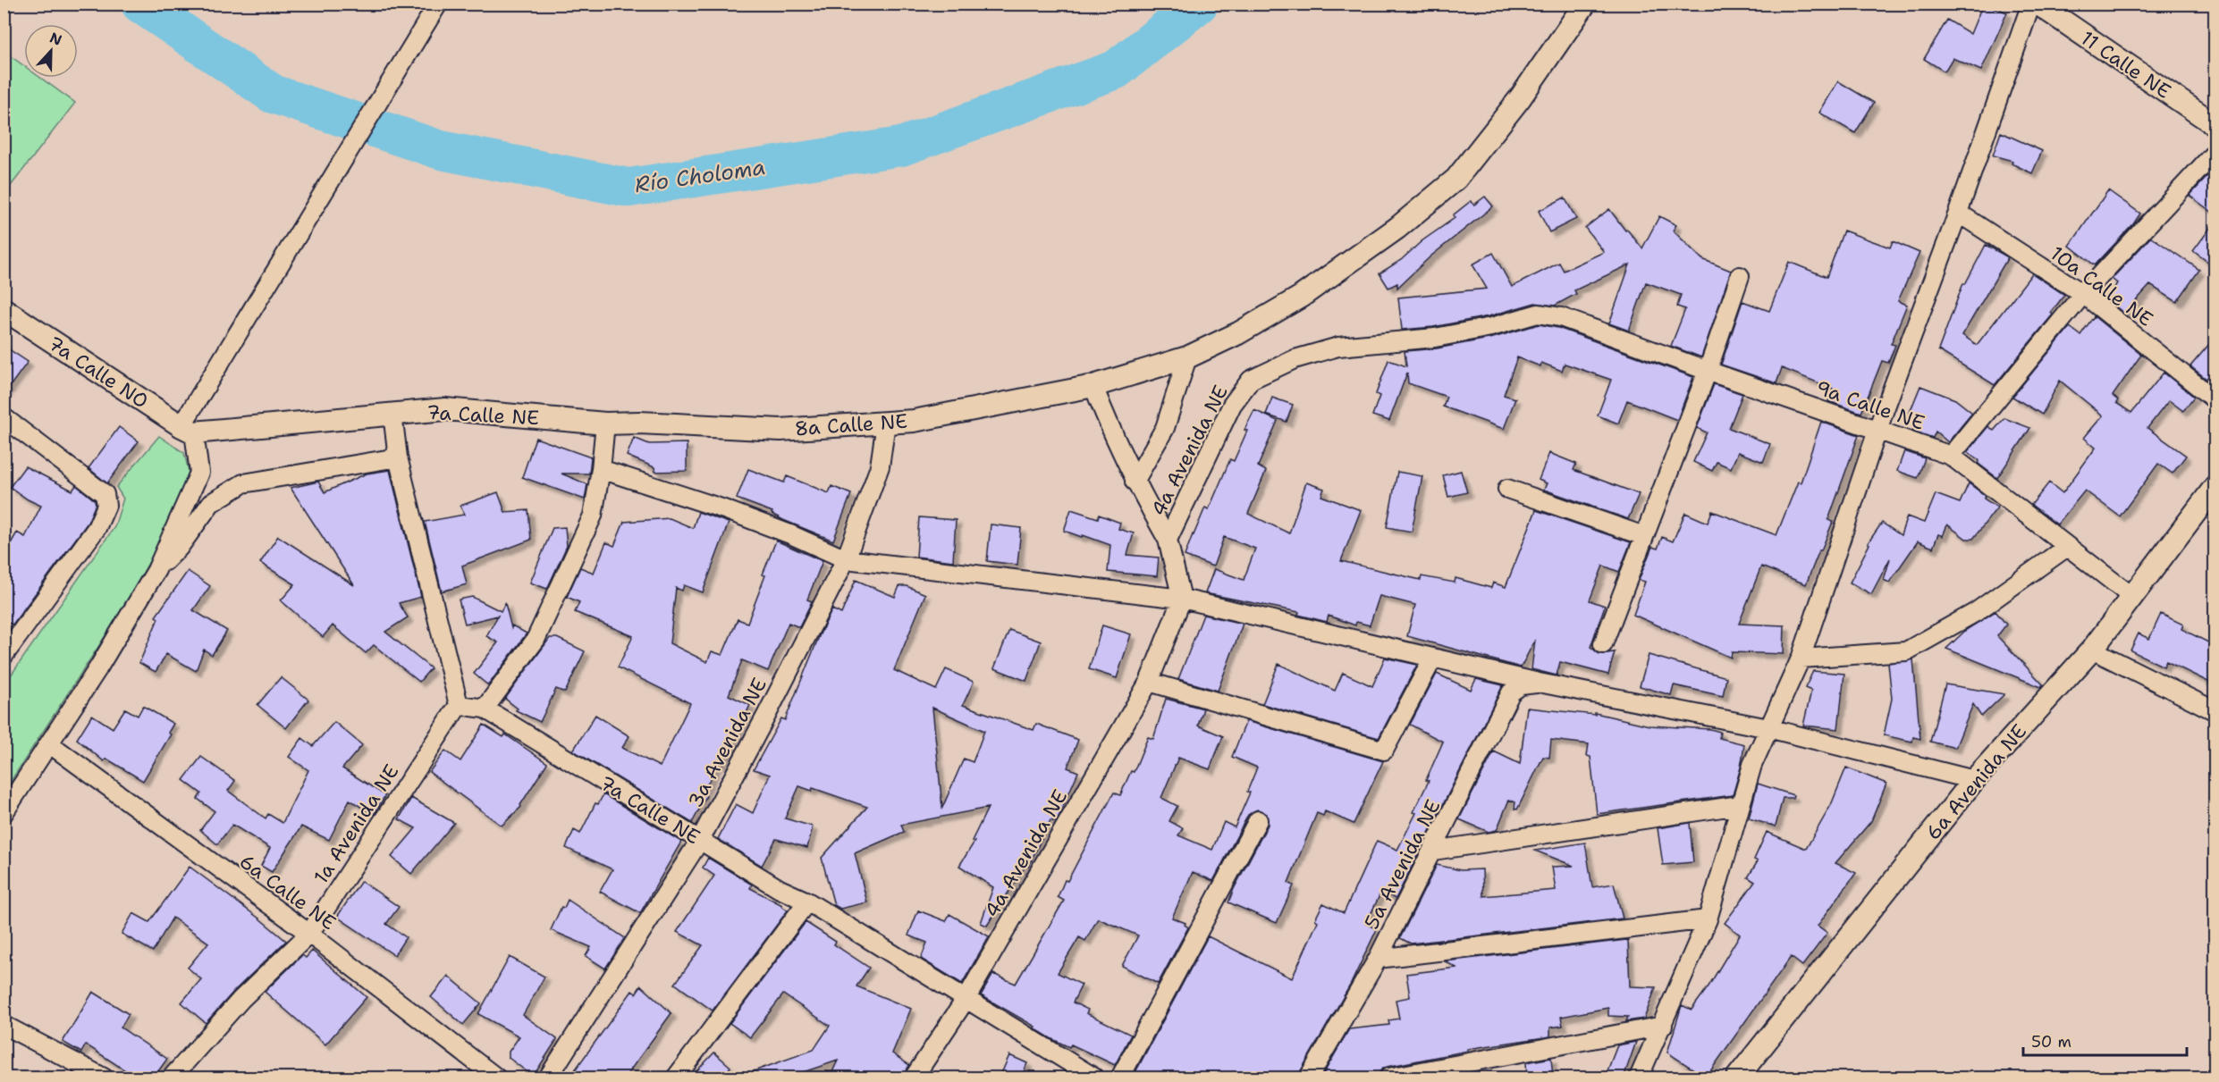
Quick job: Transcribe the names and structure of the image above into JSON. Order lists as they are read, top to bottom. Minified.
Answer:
{"streets":{"street":["11 Calle NE","10a Calle NE","7a Calle NO","9a Calle NE","7a Calle NE","8a Calle NE","4a Avenida NE","3a Avenida NE","6a Avenida NE","1a Avenida NE","5a Avenida NE","6a Calle NE"]},"crossings":[["7a Calle NO","7a Calle NE"],["9a Calle NE","4a Avenida NE"],["9a Calle NE","6a Avenida NE"],["7a Calle NE","8a Calle NE"],["7a Calle NE","4a Avenida NE"],["7a Calle NE","3a Avenida NE"],["7a Calle NE","1a Avenida NE"],["8a Calle NE","3a Avenida NE"],["1a Avenida NE","6a Calle NE"]],"water":["Río Choloma"],"scale_bar":"50 m","north":"top"}
